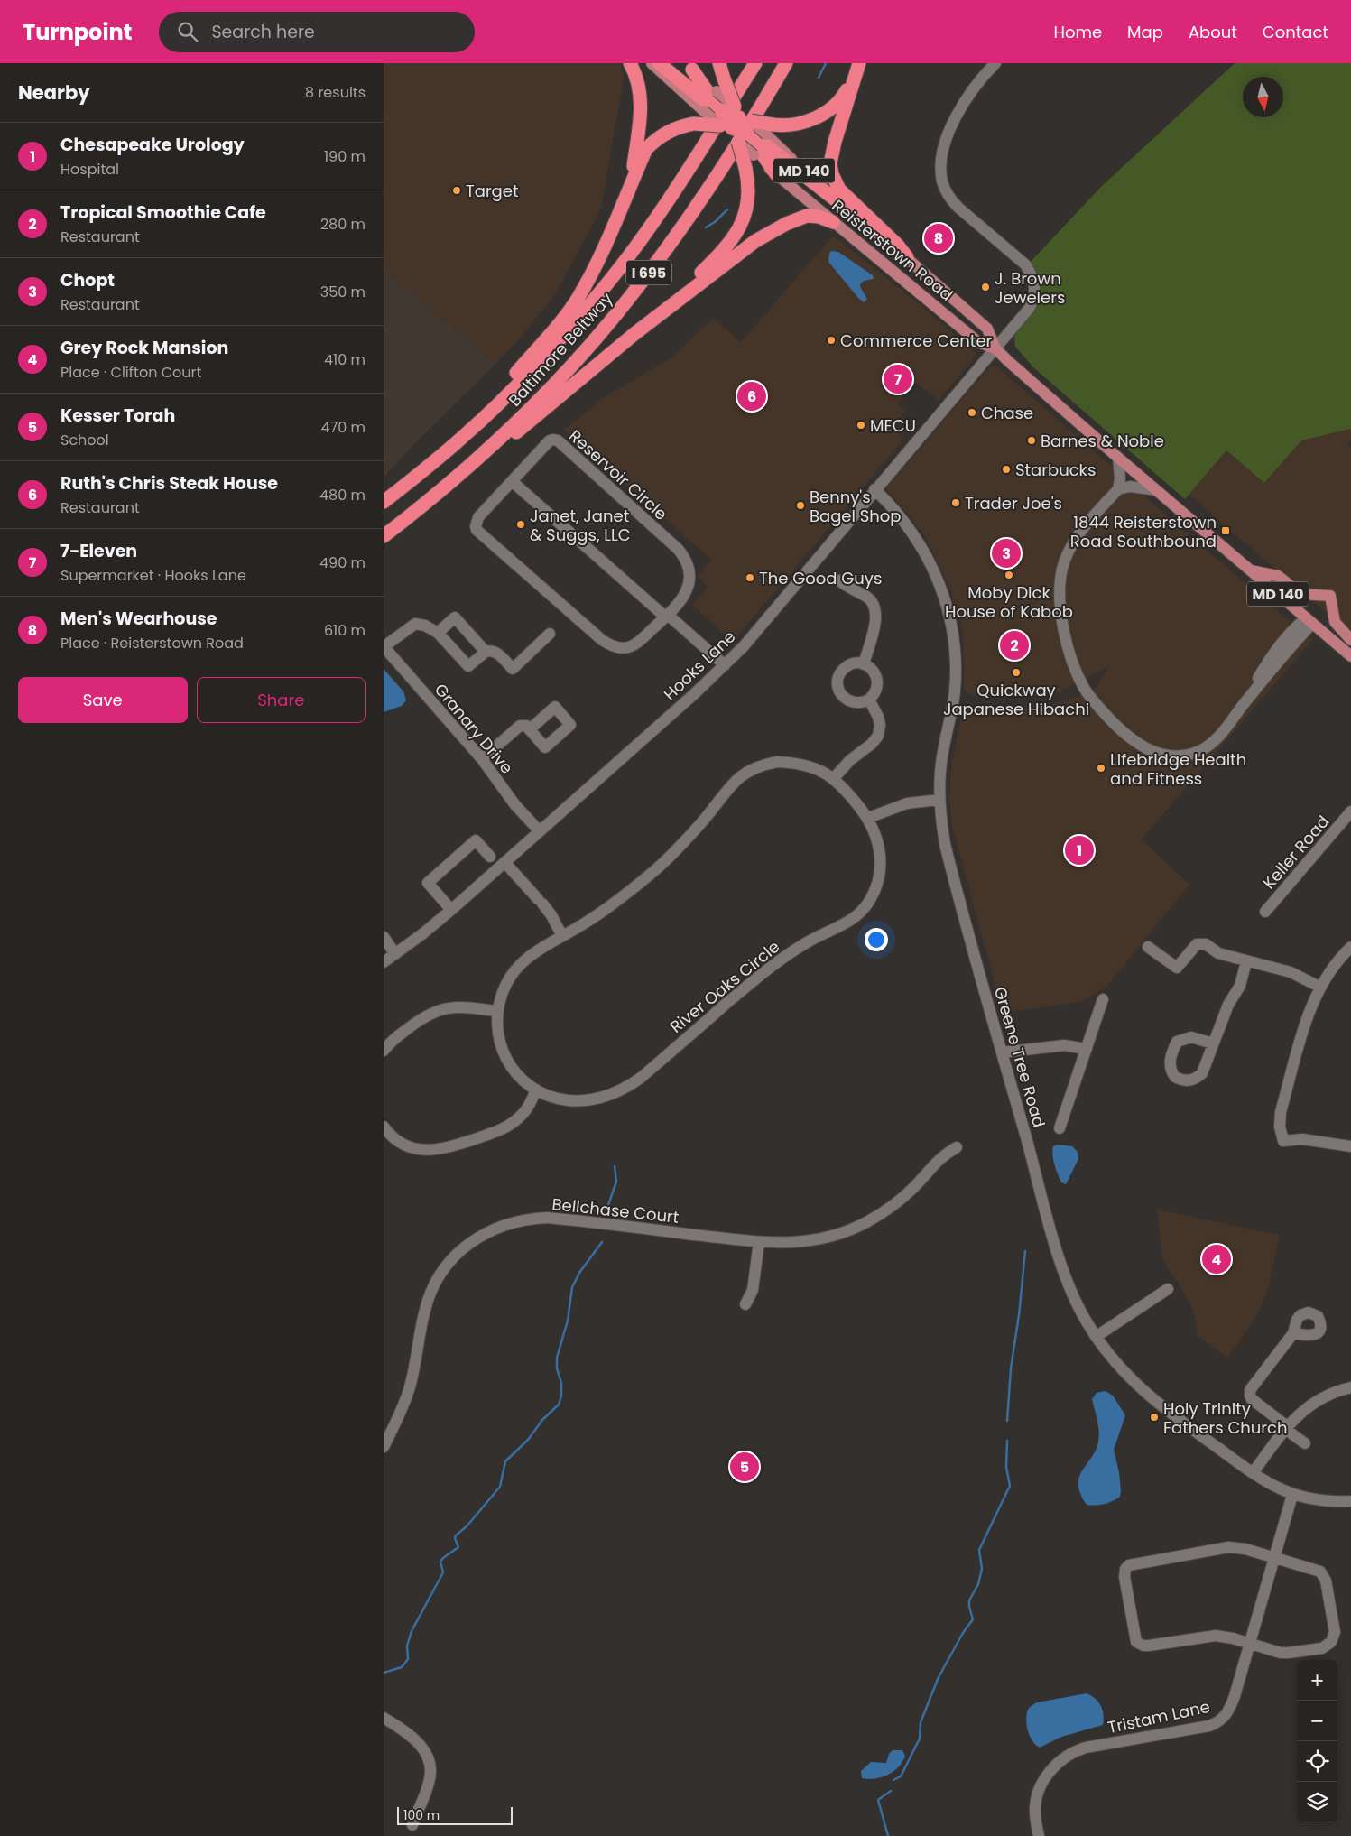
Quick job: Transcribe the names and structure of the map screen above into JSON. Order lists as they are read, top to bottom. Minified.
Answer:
{"streets":{"highway":["I 695","Baltimore Beltway"],"main road":["MD 140","Reisterstown Road"],"street":["Reservoir Circle","Hooks Lane","Granary Drive","Keller Road","River Oaks Circle","Greene Tree Road","Bellchase Court","Tristam Lane"]},"crossings":[["Reisterstown Road","Hooks Lane"],["Hooks Lane","Granary Drive"],["Hooks Lane","Greene Tree Road"],["Greene Tree Road","Tristam Lane"]],"places":{"other":["Target","J. Brown Jewelers","Commerce Center","Chase","MECU","Barnes & Noble","Starbucks","Trader Joe's","Benny's Bagel Shop","Janet, Janet & Suggs, LLC","Moby Dick House of Kabob","The Good Guys","Quickway Japanese Hibachi","Lifebridge Health and Fitness","Holy Trinity Fathers Church"],"transit":["1844 Reisterstown Road Southbound"]},"scale_bar":"100 m","north":"bottom","page":{"header":"Turnpoint","search":"Search here","nav":["Home","Map","About","Contact"],"heading":["Nearby","8 results"],"list":[{"mark":"1","name":"Chesapeake Urology","note":"Hospital","value":"190 m"},{"mark":"2","name":"Tropical Smoothie Cafe","note":"Restaurant","value":"280 m"},{"mark":"3","name":"Chopt","note":"Restaurant","value":"350 m"},{"mark":"4","name":"Grey Rock Mansion","note":"Place · Clifton Court","value":"410 m"},{"mark":"5","name":"Kesser Torah","note":"School","value":"470 m"},{"mark":"6","name":"Ruth's Chris Steak House","note":"Restaurant","value":"480 m"},{"mark":"7","name":"7-Eleven","note":"Supermarket · Hooks Lane","value":"490 m"},{"mark":"8","name":"Men's Wearhouse","note":"Place · Reisterstown Road","value":"610 m"}],"pins":["8","7","6","3","2","1","4","5"],"buttons":["Save","Share"],"map_buttons":["+","−"],"scale":"100 m"}}
